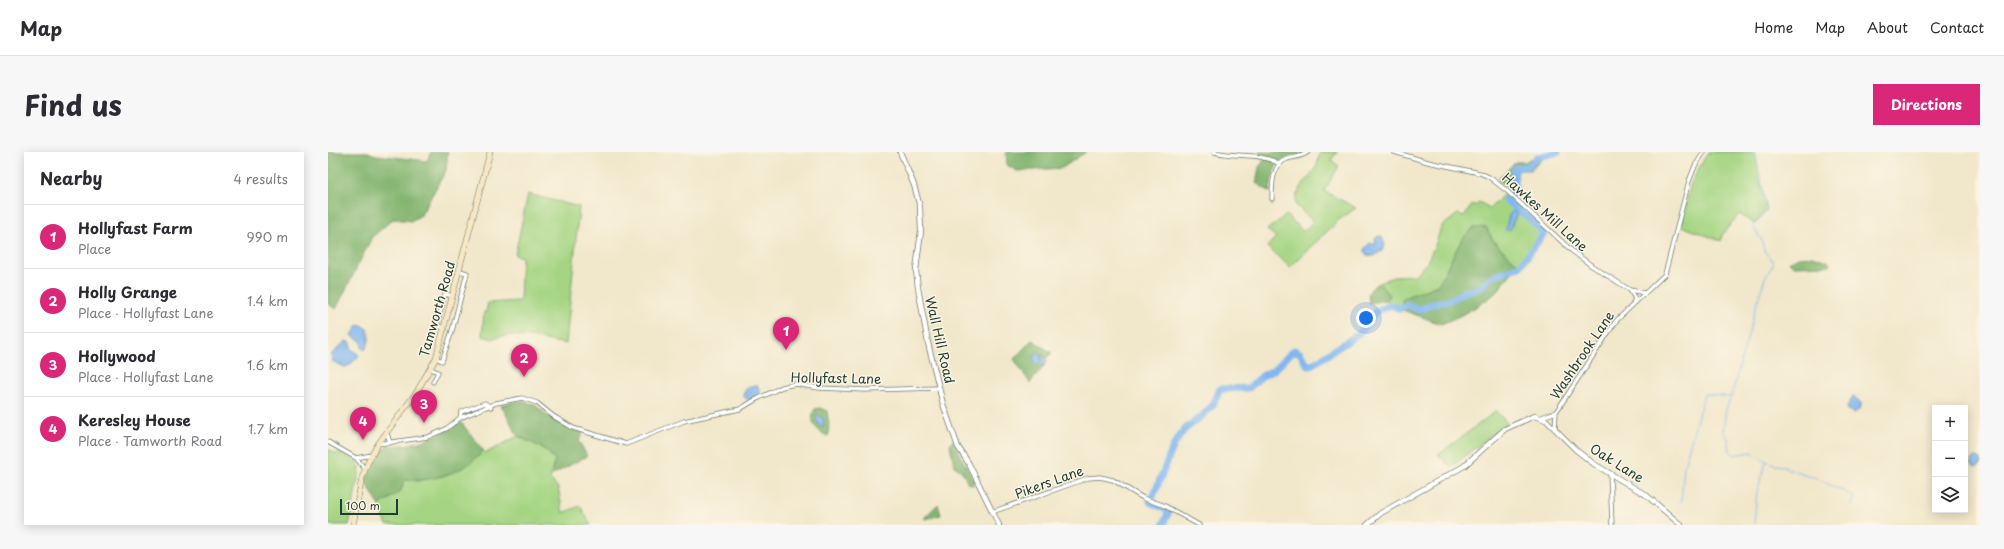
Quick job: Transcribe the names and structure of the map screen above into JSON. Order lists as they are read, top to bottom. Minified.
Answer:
{"streets":{"main road":["Tamworth Road"],"street":["Hawkes Mill Lane","Wall Hill Road","Washbrook Lane","Hollyfast Lane","Oak Lane","Pikers Lane"]},"crossings":[["Hawkes Mill Lane","Washbrook Lane"],["Tamworth Road","Hollyfast Lane"],["Wall Hill Road","Hollyfast Lane"],["Wall Hill Road","Pikers Lane"],["Washbrook Lane","Oak Lane"]],"scale_bar":"100 m","page":{"header":"Map","nav":["Home","Map","About","Contact"],"title":"Find us","buttons":"Directions","heading":["Nearby","4 results"],"list":[{"mark":"1","name":"Hollyfast Farm","note":"Place","value":"990 m"},{"mark":"2","name":"Holly Grange","note":"Place · Hollyfast Lane","value":"1.4 km"},{"mark":"3","name":"Hollywood","note":"Place · Hollyfast Lane","value":"1.6 km"},{"mark":"4","name":"Keresley House","note":"Place · Tamworth Road","value":"1.7 km"}],"pins":["1","2","3","4"],"map_buttons":["+","−"],"scale":"100 m"}}
